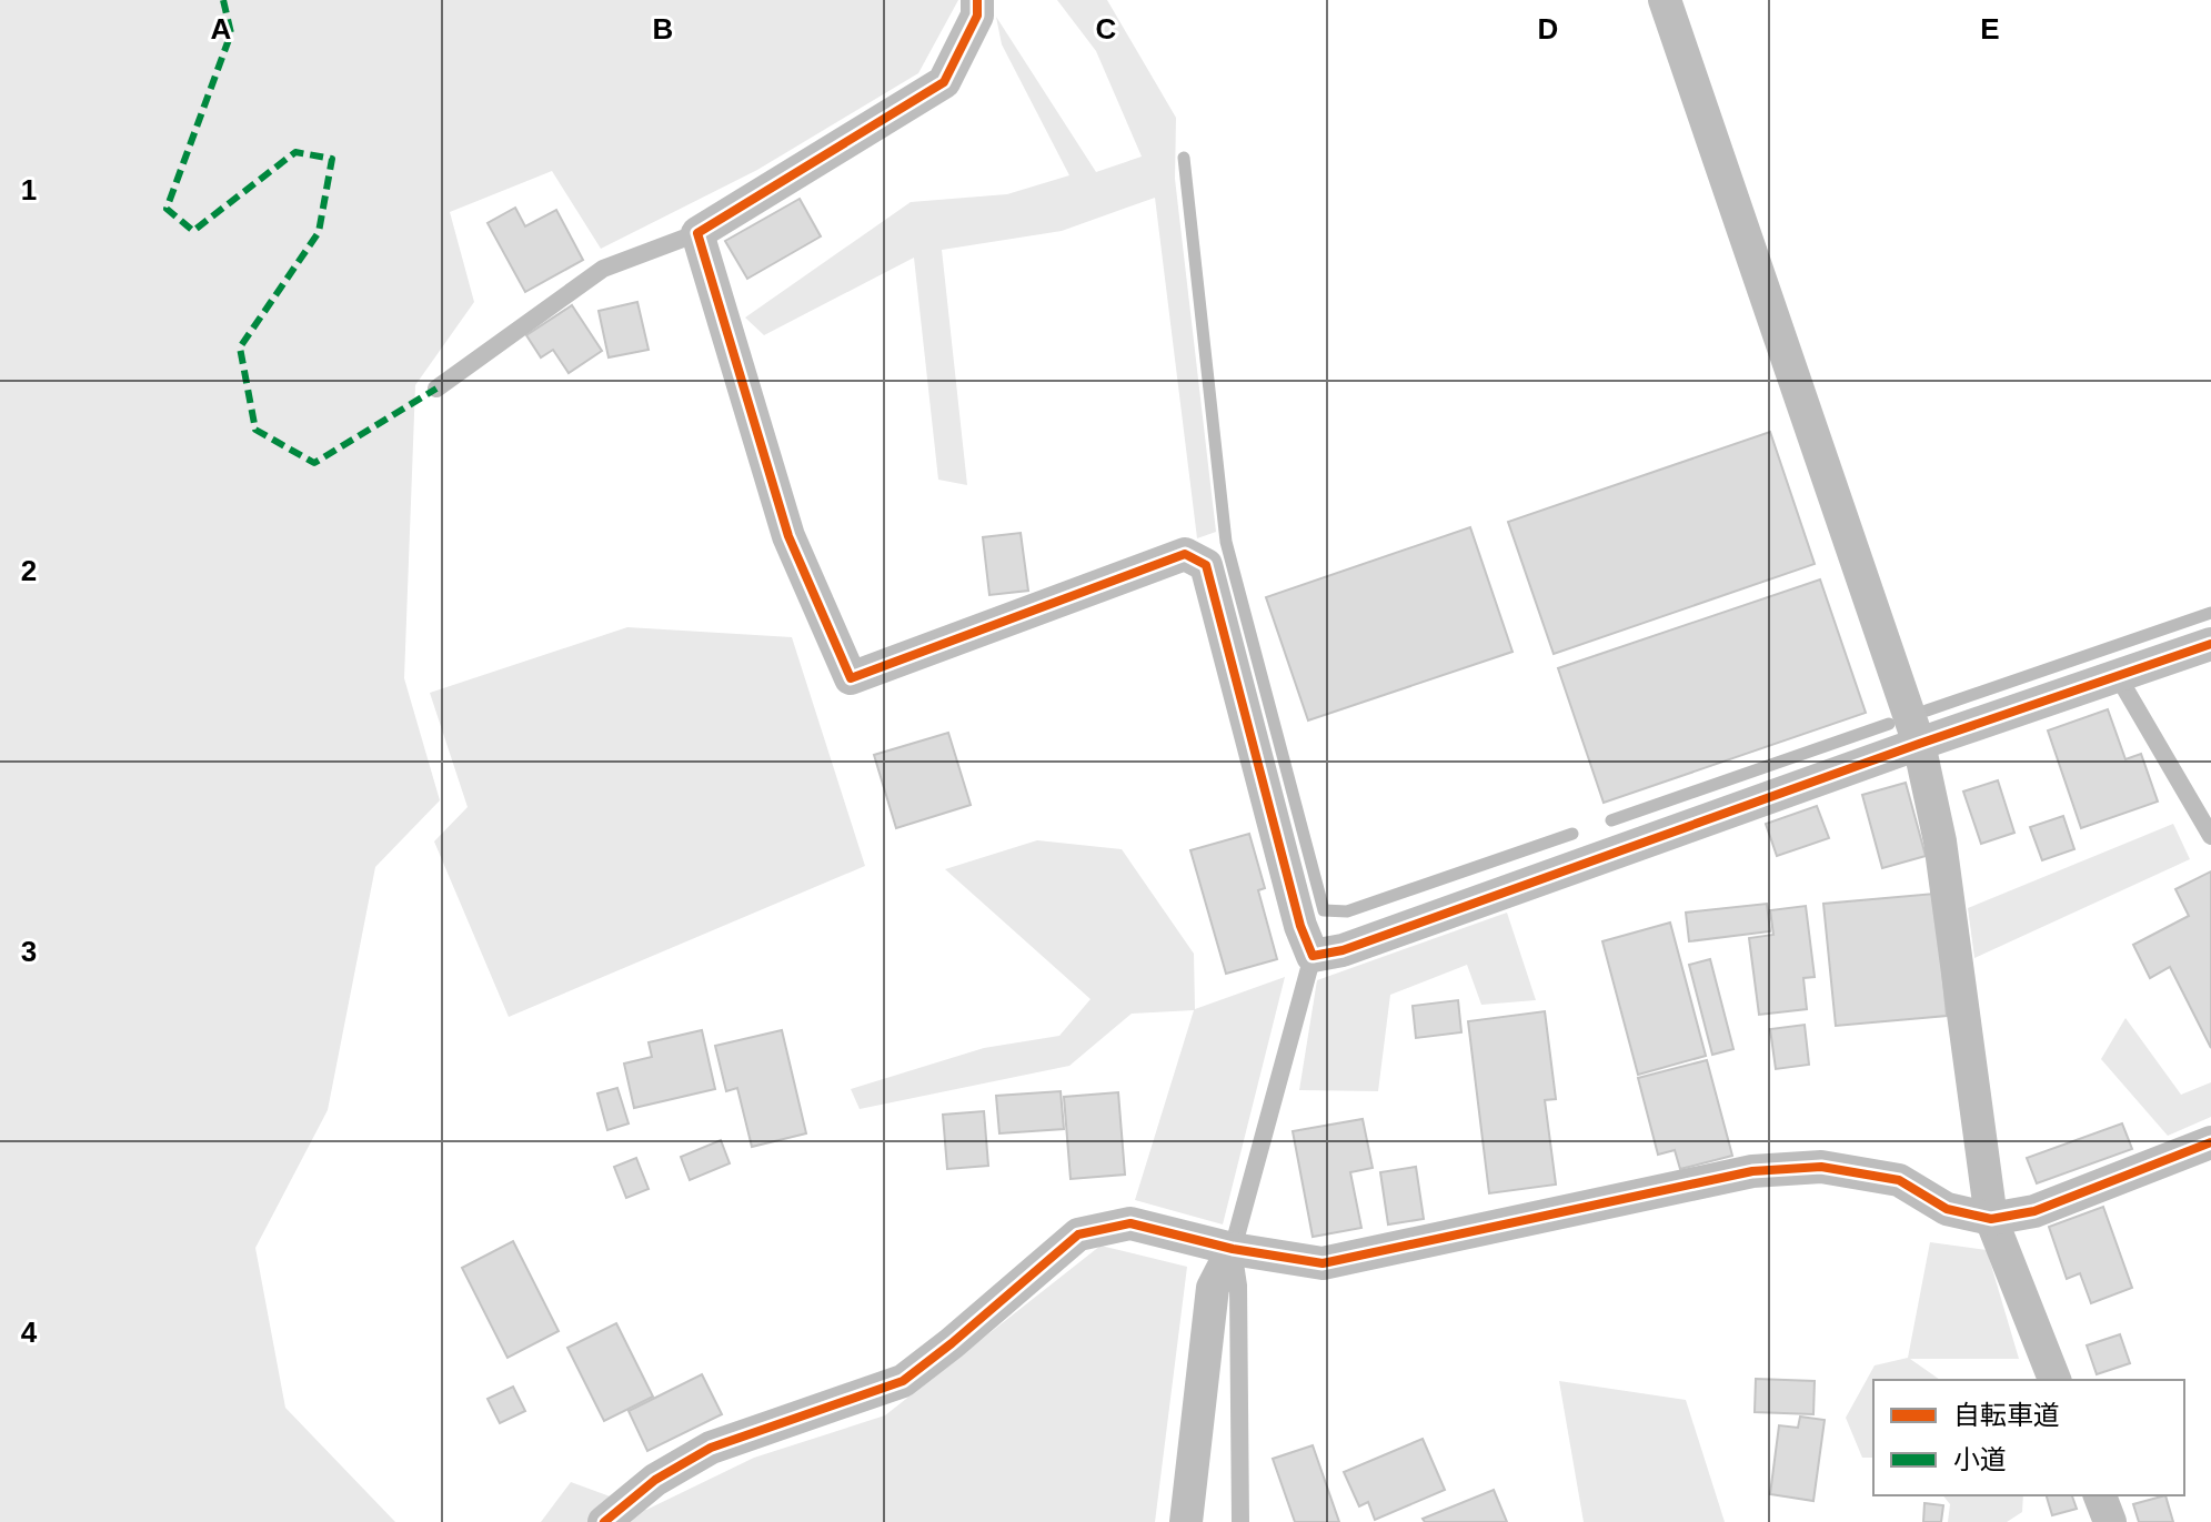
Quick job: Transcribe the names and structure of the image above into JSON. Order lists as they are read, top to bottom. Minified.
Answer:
{"legend":["自転車道","小道"],"grid":{"columns":["A","B","C","D","E"],"rows":["1","2","3","4"]}}
